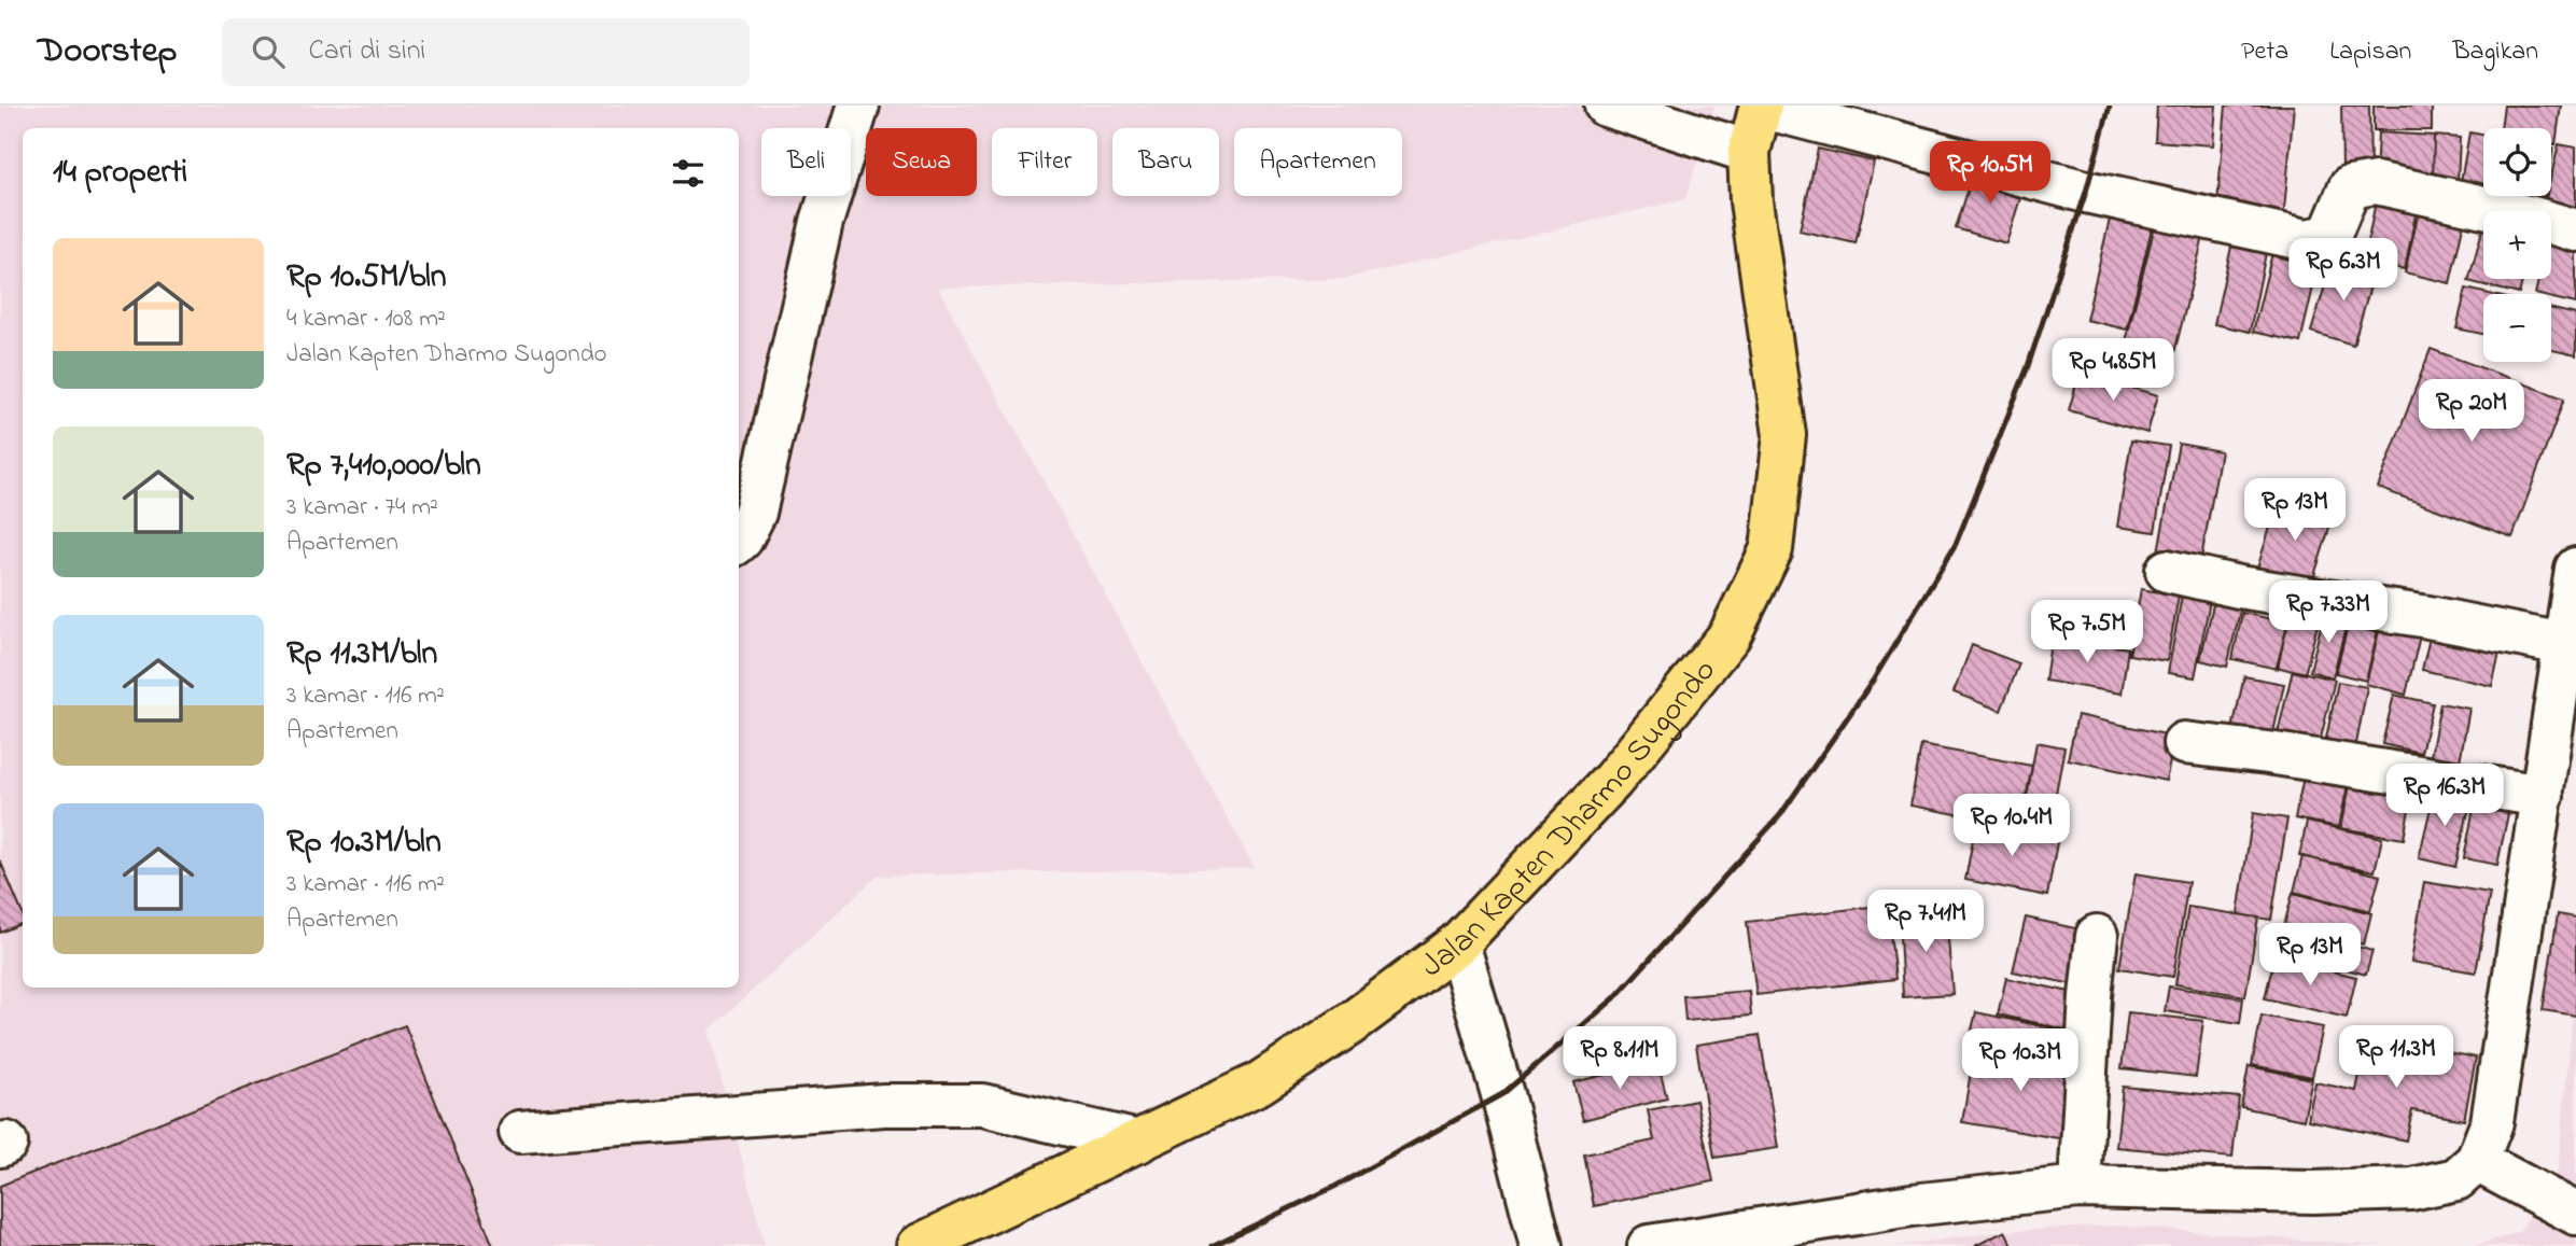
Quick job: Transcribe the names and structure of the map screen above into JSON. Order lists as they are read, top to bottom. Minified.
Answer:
{"streets":{"main road":["Jalan Kapten Dharmo Sugondo"]},"page":{"header":"Doorstep","search":"Cari di sini","nav":["Peta","Lapisan","Bagikan"],"map_buttons":["+","−"],"chip":["Beli","Sewa","Filter","Baru","Apartemen"],"heading":"14 properti","price":["Rp 10.5M","Rp 6.3M","Rp 4.85M","Rp 20M","Rp 13M","Rp 7.33M","Rp 7.5M","Rp 16.3M","Rp 10.4M","Rp 7.41M","Rp 13M","Rp 11.3M","Rp 8.11M","Rp 10.3M"],"list":[{"name":"Rp 10.5M/bln","note":"4 kamar · 108 m² · Jalan Kapten Dharmo Sugondo"},{"name":"Rp 7,410,000/bln","note":"3 kamar · 74 m² · Apartemen"},{"name":"Rp 11.3M/bln","note":"3 kamar · 116 m² · Apartemen"},{"name":"Rp 10.3M/bln","note":"3 kamar · 116 m² · Apartemen"}]}}
